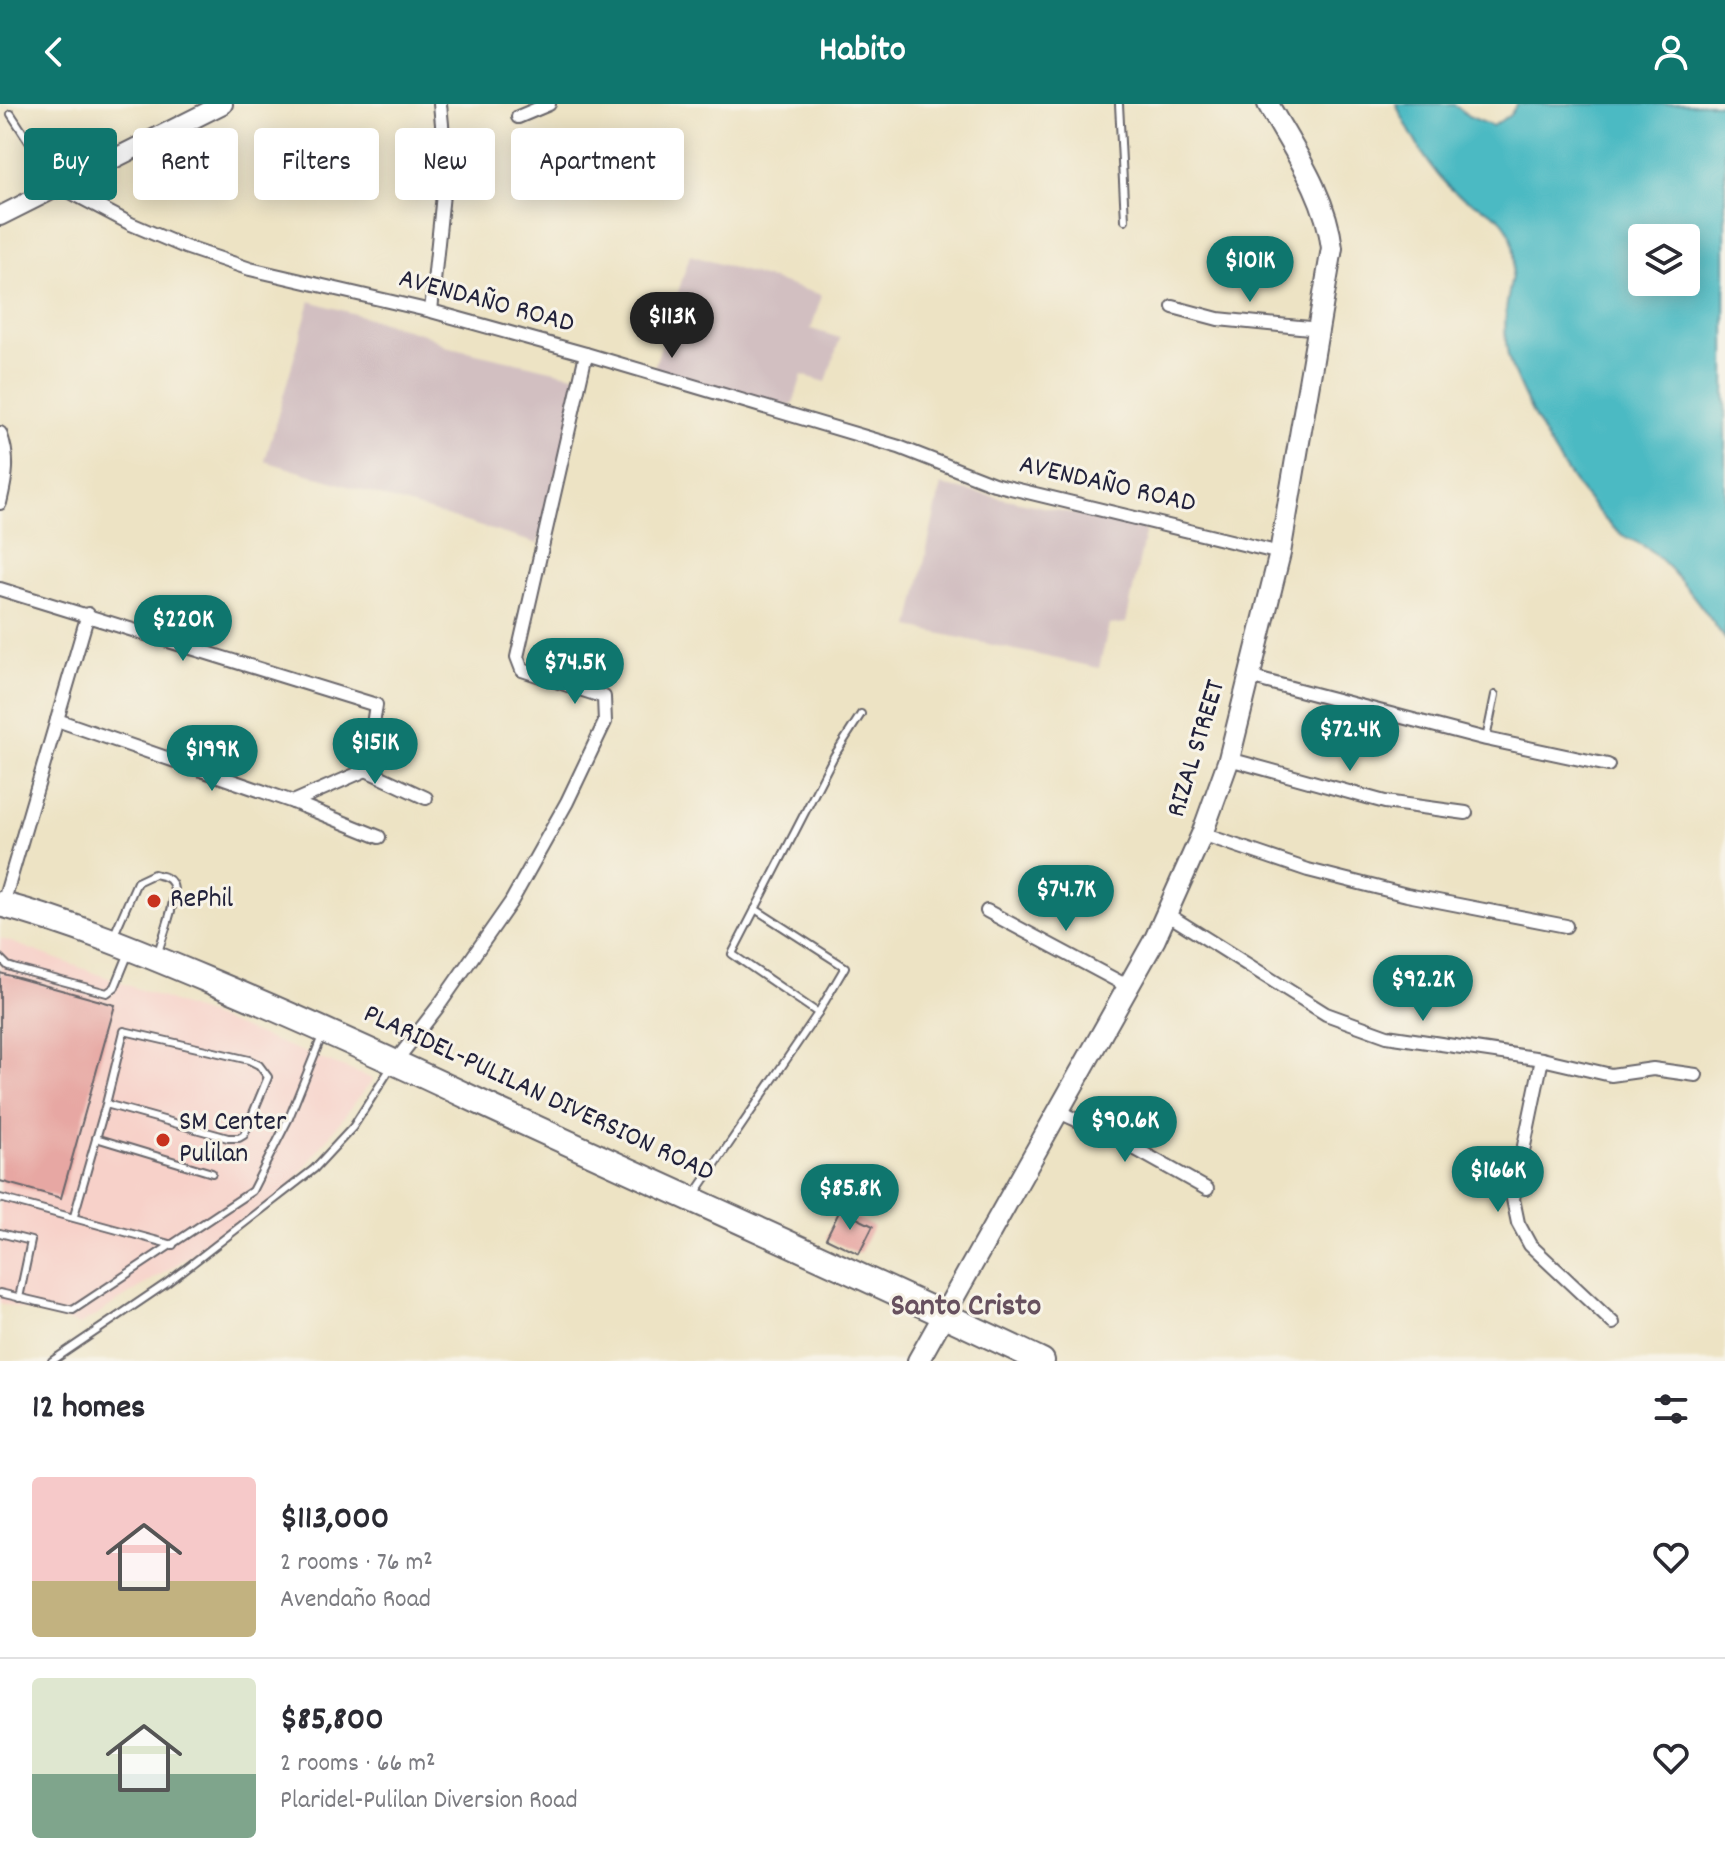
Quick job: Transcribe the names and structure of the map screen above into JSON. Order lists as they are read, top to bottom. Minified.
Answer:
{"streets":{"highway":["PLARIDEL-PULILAN DIVERSION ROAD"],"main road":["RIZAL STREET"],"street":["AVENDAÑO ROAD"]},"crossings":[["AVENDAÑO ROAD","RIZAL STREET"],["RIZAL STREET","PLARIDEL-PULILAN DIVERSION ROAD"]],"districts":["Santo Cristo"],"places":["RePhil","SM Center Pulilan"],"page":{"header":"Habito","chip":["Buy","Rent","Filters","New","Apartment"],"price":["$101K","$113K","$220K","$74.5K","$72.4K","$151K","$199K","$74.7K","$92.2K","$90.6K","$166K","$85.8K"],"heading":"12 homes","list":[{"name":"$113,000","note":"2 rooms · 76 m² · Avendaño Road"},{"name":"$85,800","note":"2 rooms · 66 m² · Plaridel-Pulilan Diversion Road"}]}}
